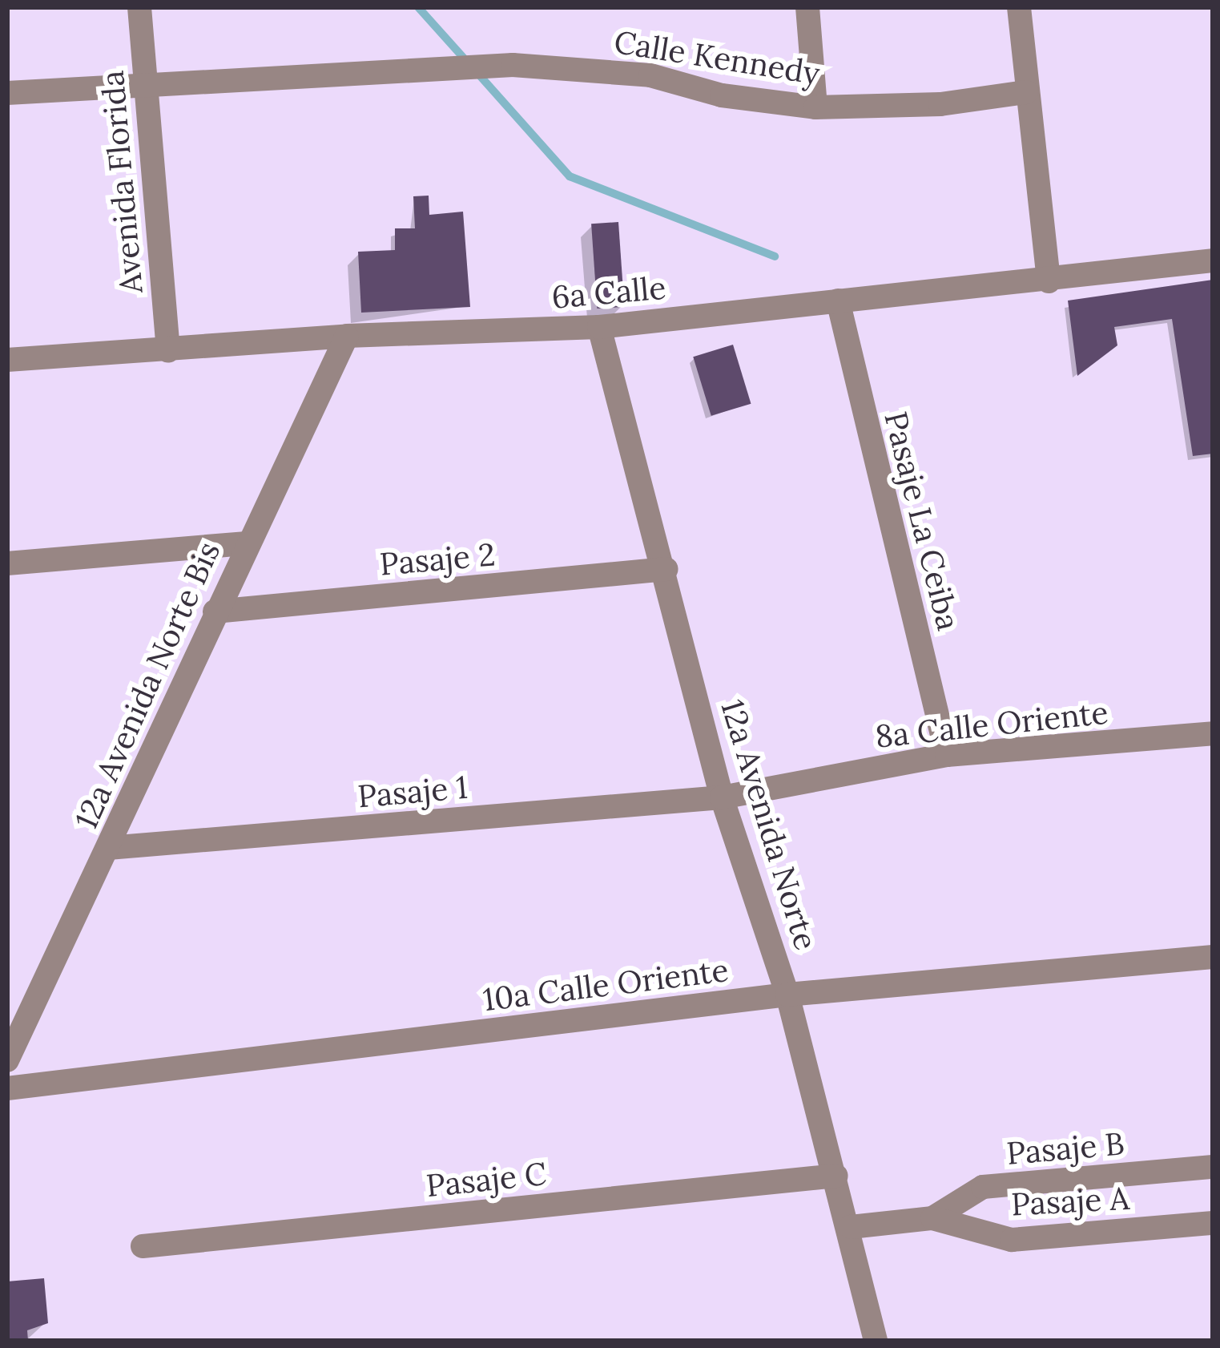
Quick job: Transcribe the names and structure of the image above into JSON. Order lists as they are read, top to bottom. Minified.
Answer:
{"streets":{"street":["Calle Kennedy","Avenida Florida","6a Calle","Pasaje La Ceiba","Pasaje 2","12a Avenida Norte Bis","8a Calle Oriente","Pasaje 1","12a Avenida Norte","10a Calle Oriente","Pasaje B","Pasaje C","Pasaje A"]},"crossings":[["Calle Kennedy","Avenida Florida"],["Avenida Florida","6a Calle"],["6a Calle","Pasaje La Ceiba"],["6a Calle","12a Avenida Norte Bis"],["6a Calle","12a Avenida Norte"],["Pasaje La Ceiba","8a Calle Oriente"],["Pasaje 2","12a Avenida Norte Bis"],["Pasaje 2","12a Avenida Norte"],["12a Avenida Norte Bis","Pasaje 1"],["8a Calle Oriente","Pasaje 1"],["8a Calle Oriente","12a Avenida Norte"],["Pasaje 1","12a Avenida Norte"],["12a Avenida Norte","10a Calle Oriente"],["12a Avenida Norte","Pasaje C"],["Pasaje B","Pasaje A"]]}
